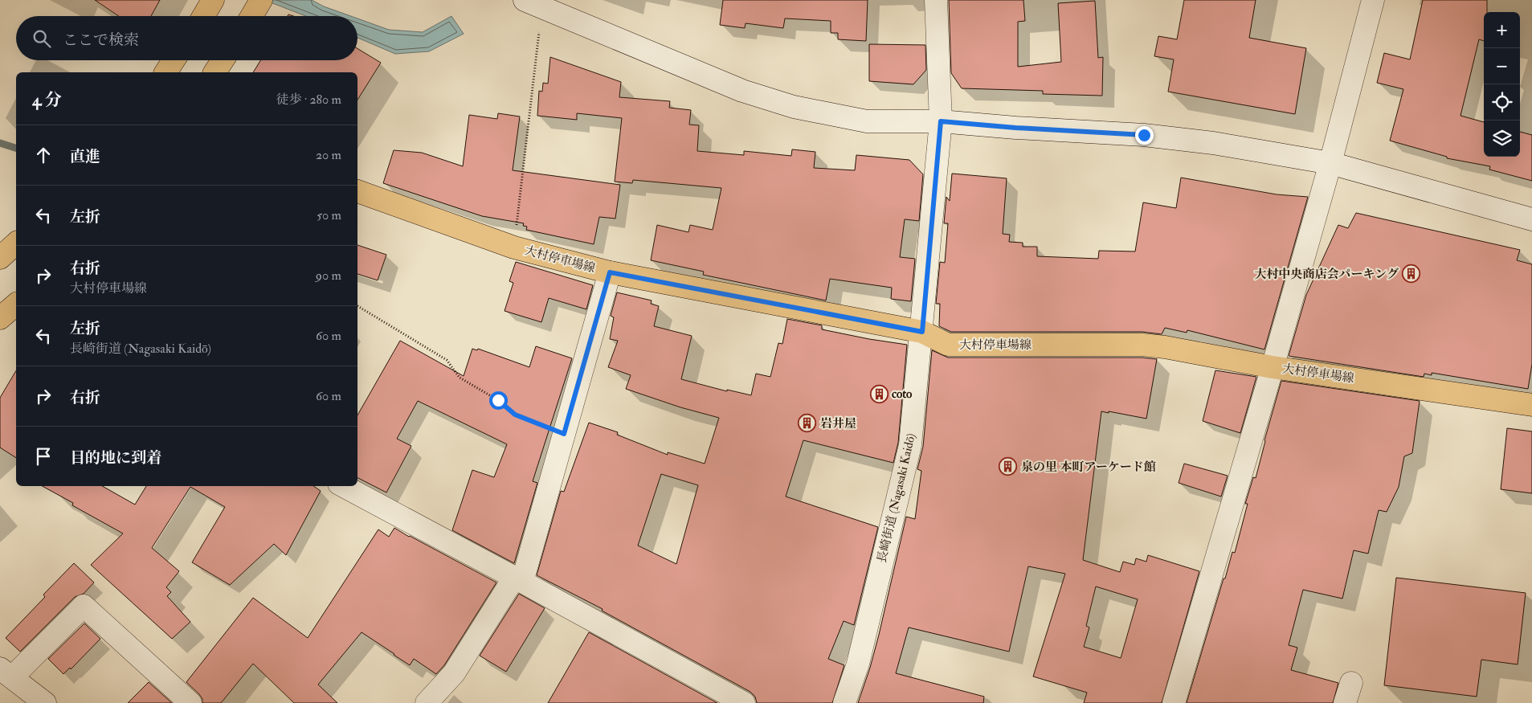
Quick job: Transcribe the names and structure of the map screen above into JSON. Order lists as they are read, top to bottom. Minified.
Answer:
{"streets":{"main road":["大村停車場線"],"street":["長崎街道 (Nagasaki Kaidō)"]},"crossings":[["大村停車場線","長崎街道 (Nagasaki Kaidō)"]],"places":{"building":["大村中央商店会パーキング","coto","岩井屋","泉の里 本町アーケード館"]},"page":{"map_buttons":["+","−"],"search":"ここで検索","heading":["4 分","徒歩 · 280 m"],"list":[["直進","20 m"],["左折","50 m"],["右折","大村停車場線","90 m"],["左折","長崎街道 (Nagasaki Kaidō)","60 m"],["右折","60 m"],"目的地に到着"]}}
